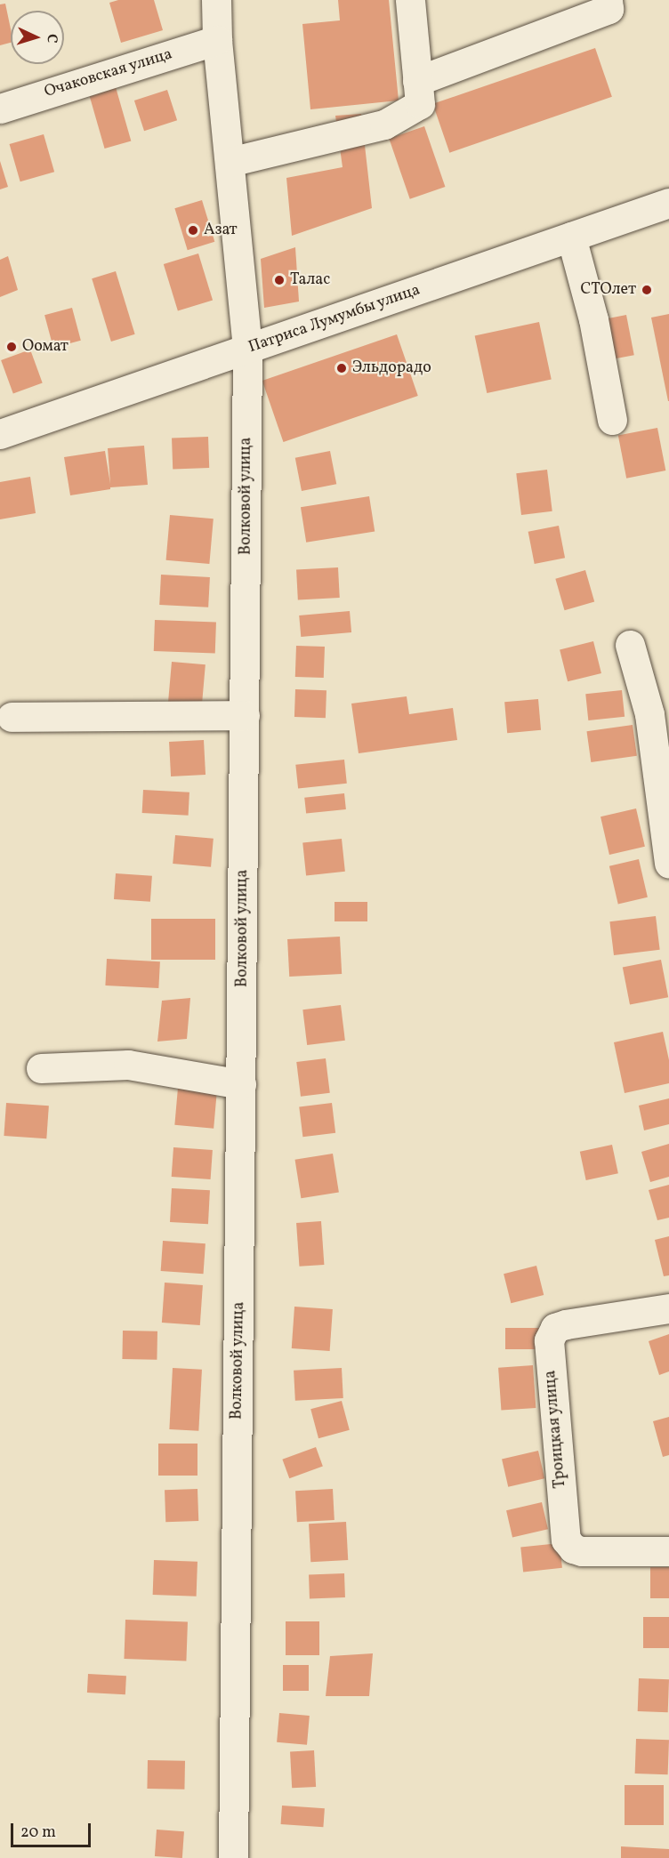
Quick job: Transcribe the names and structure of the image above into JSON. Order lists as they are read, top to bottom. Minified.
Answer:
{"streets":{"street":["Очаковская улица","Патриса Лумумбы улица","Волковой улица","Троицкая улица"]},"crossings":[["Очаковская улица","Волковой улица"],["Патриса Лумумбы улица","Волковой улица"]],"places":["Азат","Талас","СТОлет","Оомат","Эльдорадо"],"scale_bar":"20 m","north":"right"}
